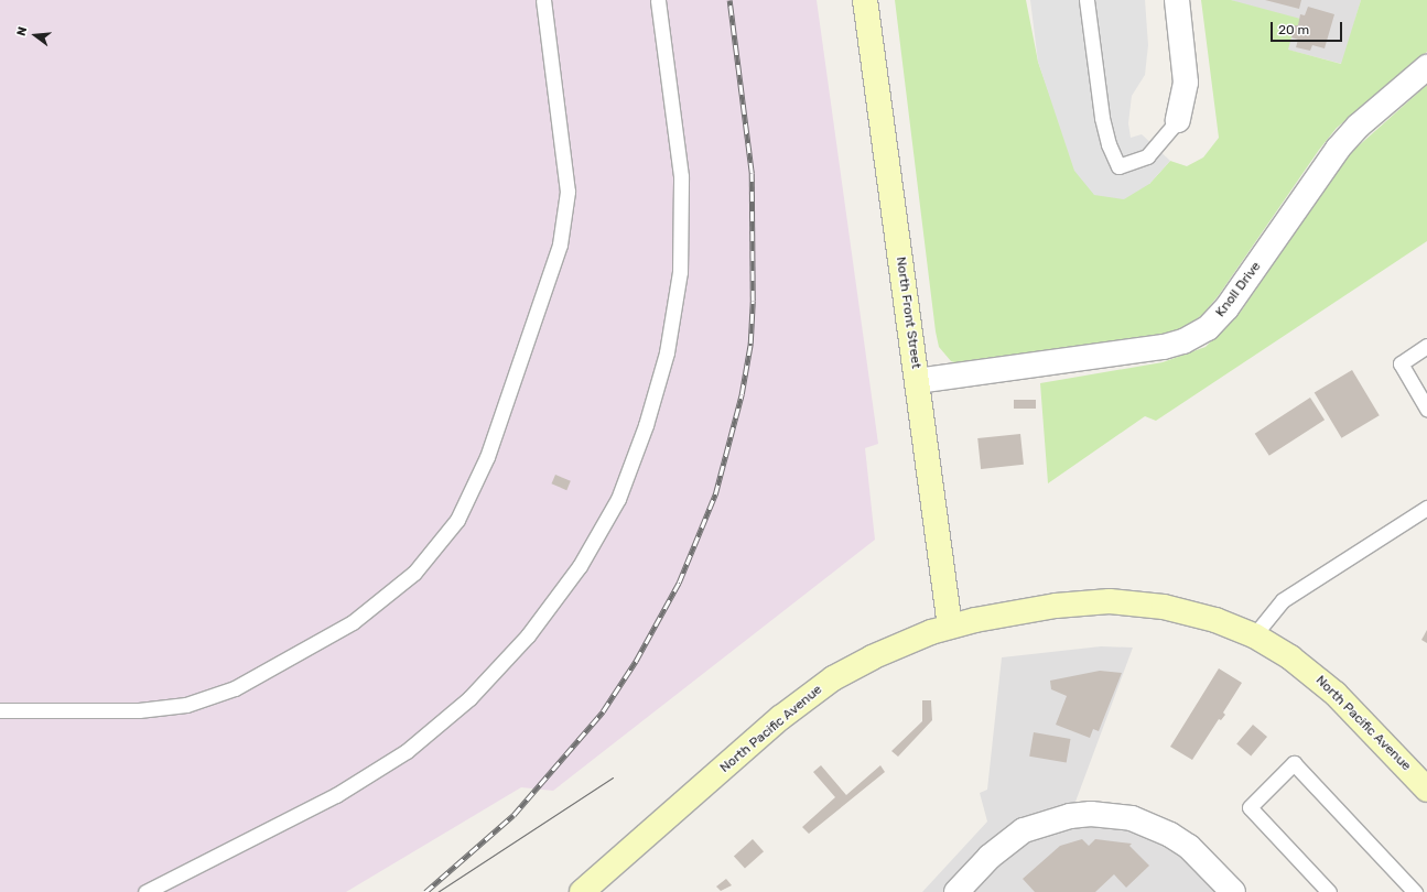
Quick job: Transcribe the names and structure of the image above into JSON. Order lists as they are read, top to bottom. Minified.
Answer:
{"streets":{"main road":["North Front Street","North Pacific Avenue"],"street":["Knoll Drive"]},"crossings":[["Knoll Drive","North Front Street"],["North Front Street","North Pacific Avenue"]],"scale_bar":"20 m","north":"left"}
